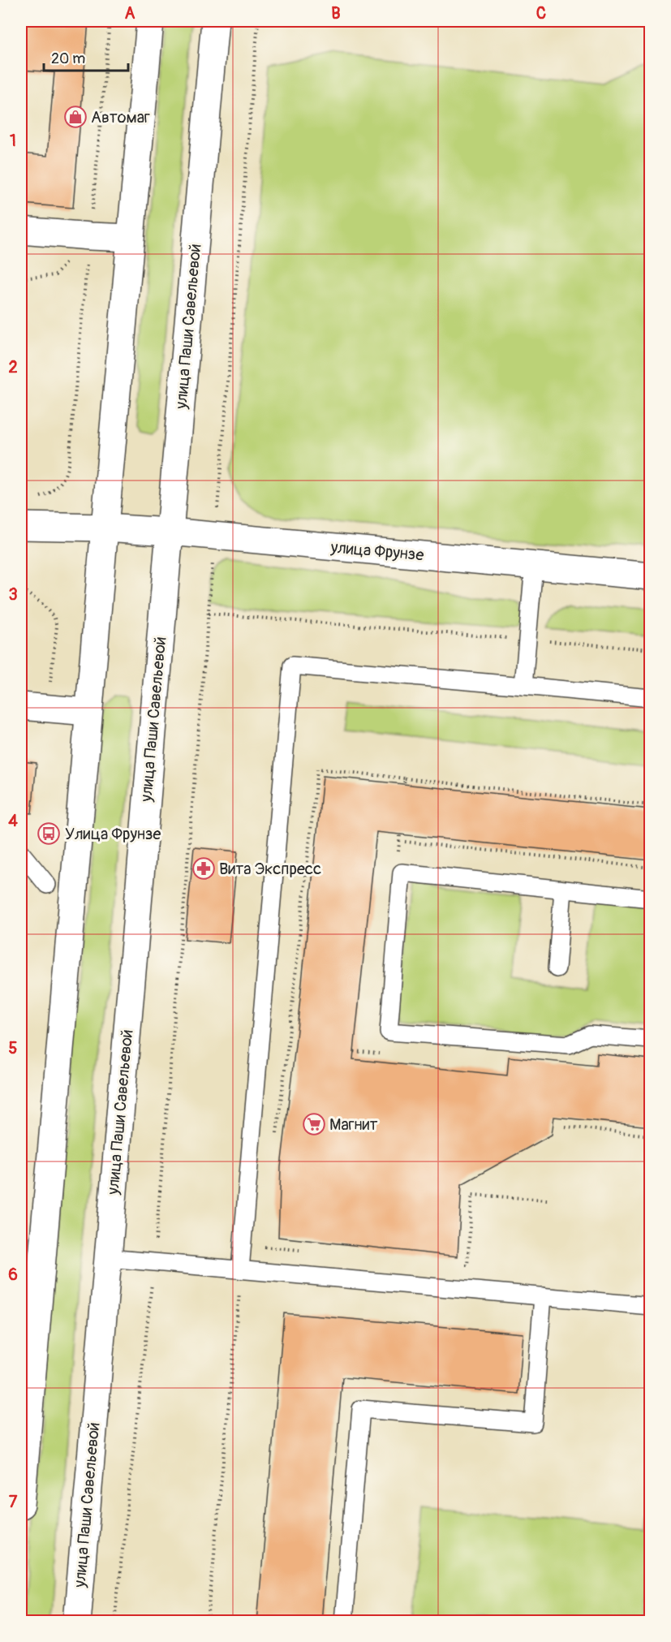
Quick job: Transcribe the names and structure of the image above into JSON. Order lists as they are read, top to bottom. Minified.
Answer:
{"streets":{"main road":["улица Паши Савельевой","улица Фрунзе"]},"crossings":[["улица Паши Савельевой","улица Фрунзе"]],"places":{"shop":["Автомаг"],"bus stop":["Улица Фрунзе"],"pharmacy":["Вита Экспресс"],"supermarket":["Магнит"]},"scale_bar":"20 m","grid":{"columns":["A","B","C"],"rows":["1","2","3","4","5","6","7"]}}
